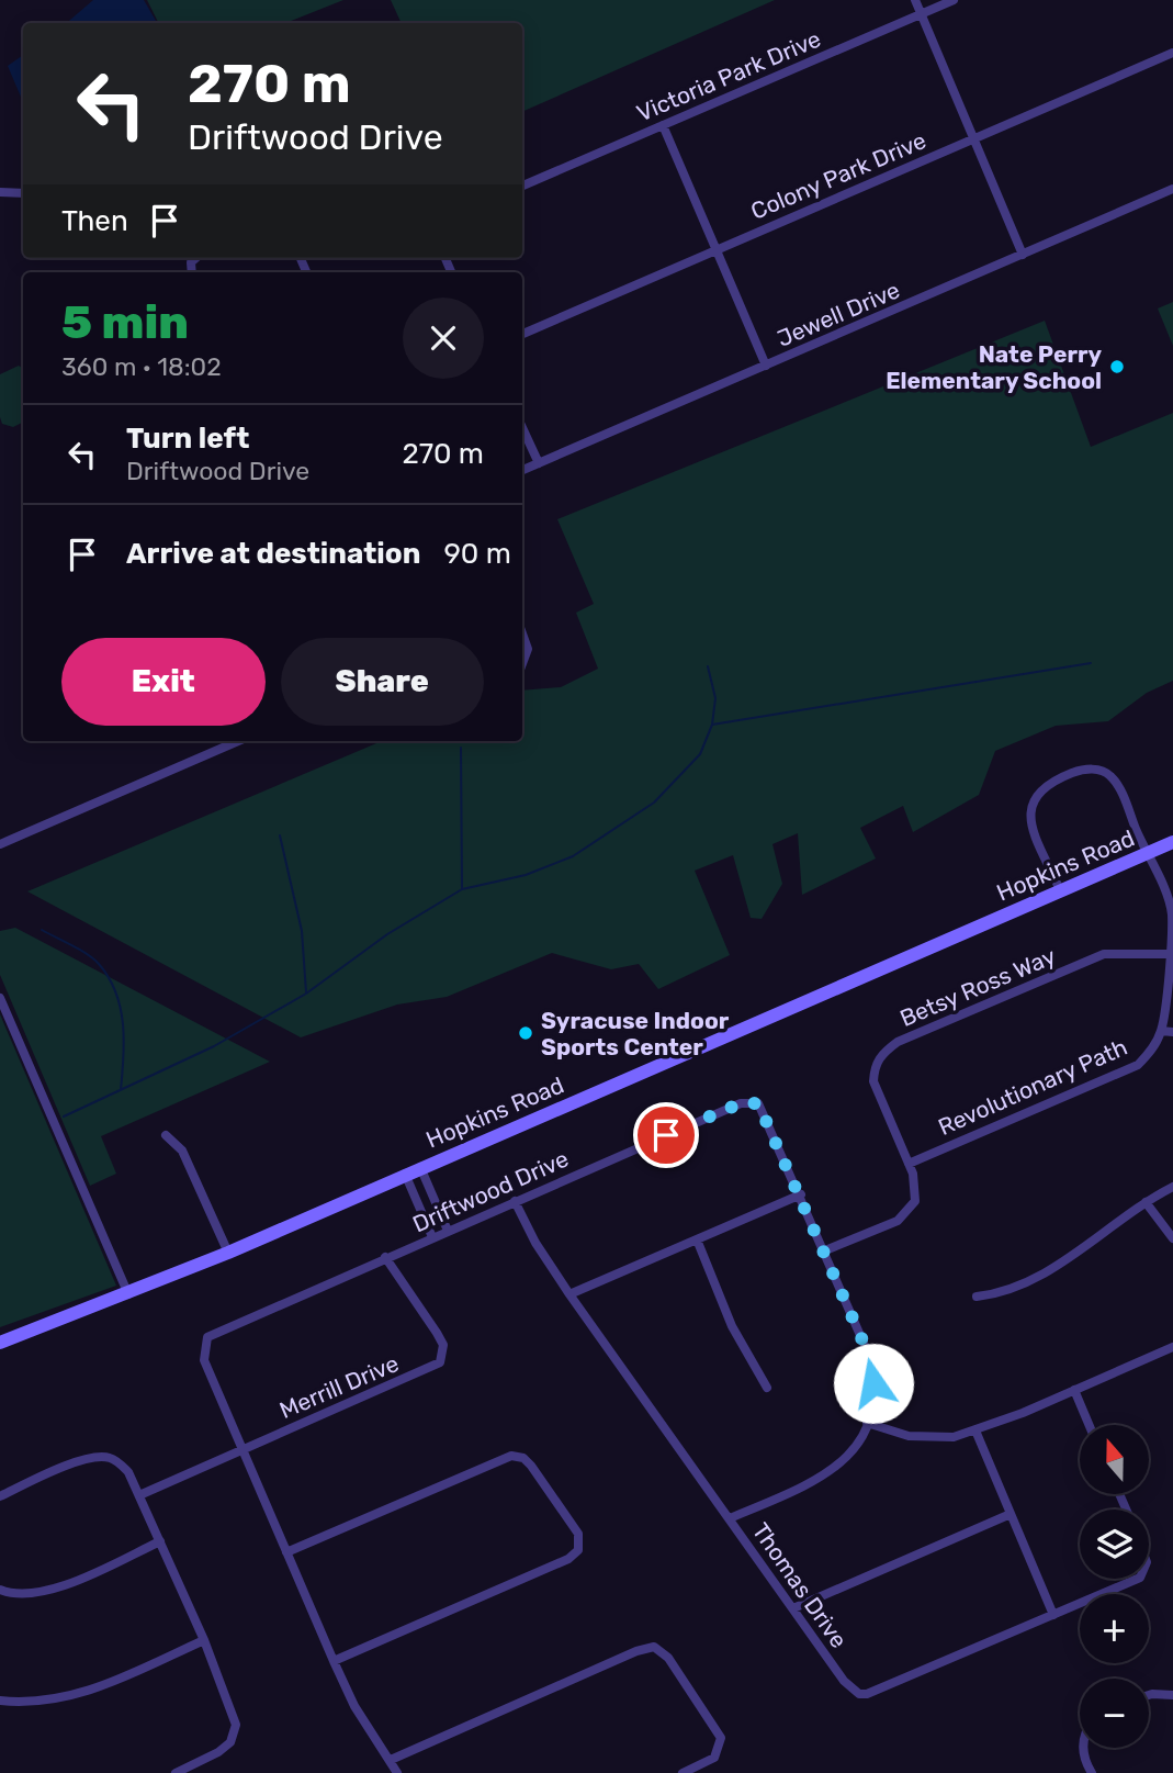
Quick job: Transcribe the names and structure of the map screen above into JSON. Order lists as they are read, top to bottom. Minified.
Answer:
{"streets":{"street":["Victoria Park Drive","Colony Park Drive","Jewell Drive","Hopkins Road","Betsy Ross Way","Revolutionary Path","Driftwood Drive","Merrill Drive","Thomas Drive"]},"crossings":[["Hopkins Road","Revolutionary Path"],["Betsy Ross Way","Revolutionary Path"],["Betsy Ross Way","Driftwood Drive"],["Driftwood Drive","Merrill Drive"],["Driftwood Drive","Thomas Drive"]],"places":["Nate Perry Elementary School","Syracuse Indoor Sports Center"],"north":"top","page":{"turn":["270 m","Driftwood Drive"],"then":"Then","heading":["5 min","360 m · 18:02"],"list":[{"name":"Turn left","note":"Driftwood Drive","value":"270 m"},{"name":"Arrive at destination","value":"90 m"}],"buttons":["Exit","Share"],"map_buttons":["+","−"]}}
